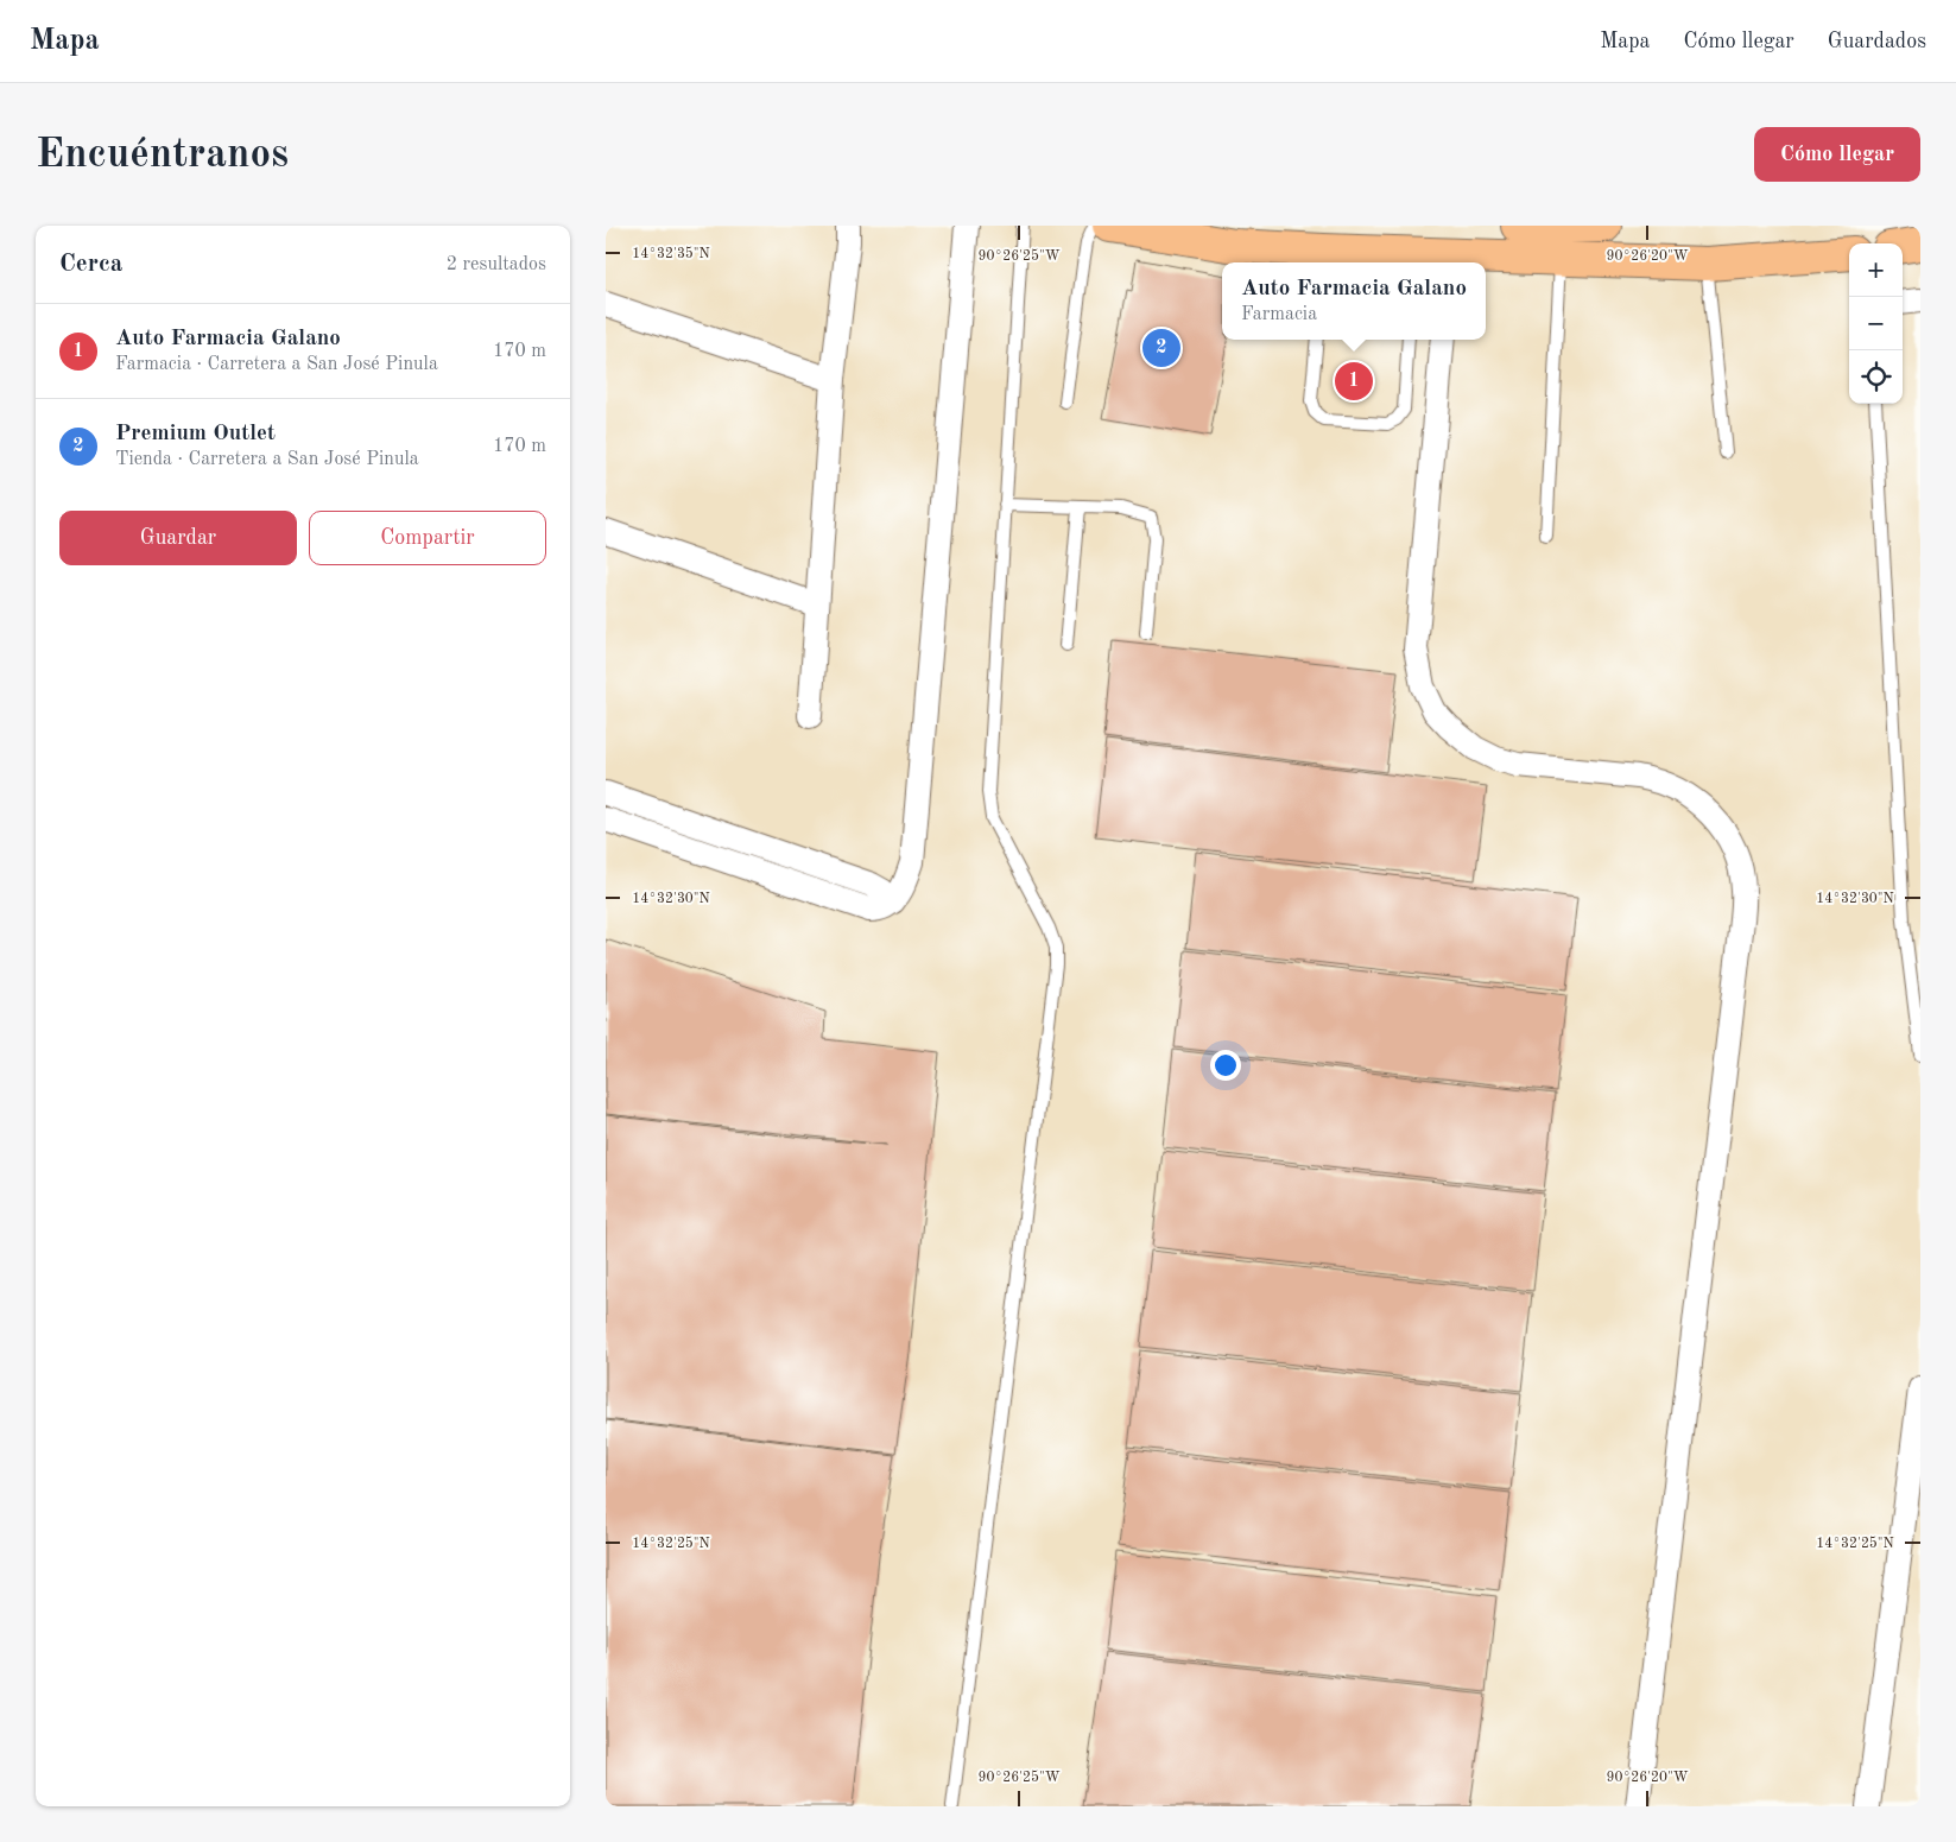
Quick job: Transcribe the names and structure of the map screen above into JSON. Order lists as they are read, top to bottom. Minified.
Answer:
{"page":{"header":"Mapa","nav":["Mapa","Cómo llegar","Guardados"],"buttons":["Cómo llegar",["Guardar","Compartir"]],"title":"Encuéntranos","heading":["Cerca","2 resultados"],"map_buttons":["+","−"],"popup":["Auto Farmacia Galano","Farmacia"],"list":[{"mark":"1","name":"Auto Farmacia Galano","note":"Farmacia · Carretera a San José Pinula","value":"170 m"},{"mark":"2","name":"Premium Outlet","note":"Tienda · Carretera a San José Pinula","value":"170 m"}],"pins":["2","1"]},"coordinates":["14°32'35\"N","90°26'25\"W","90°26'20\"W","14°32'30\"N","14°32'25\"N"]}
